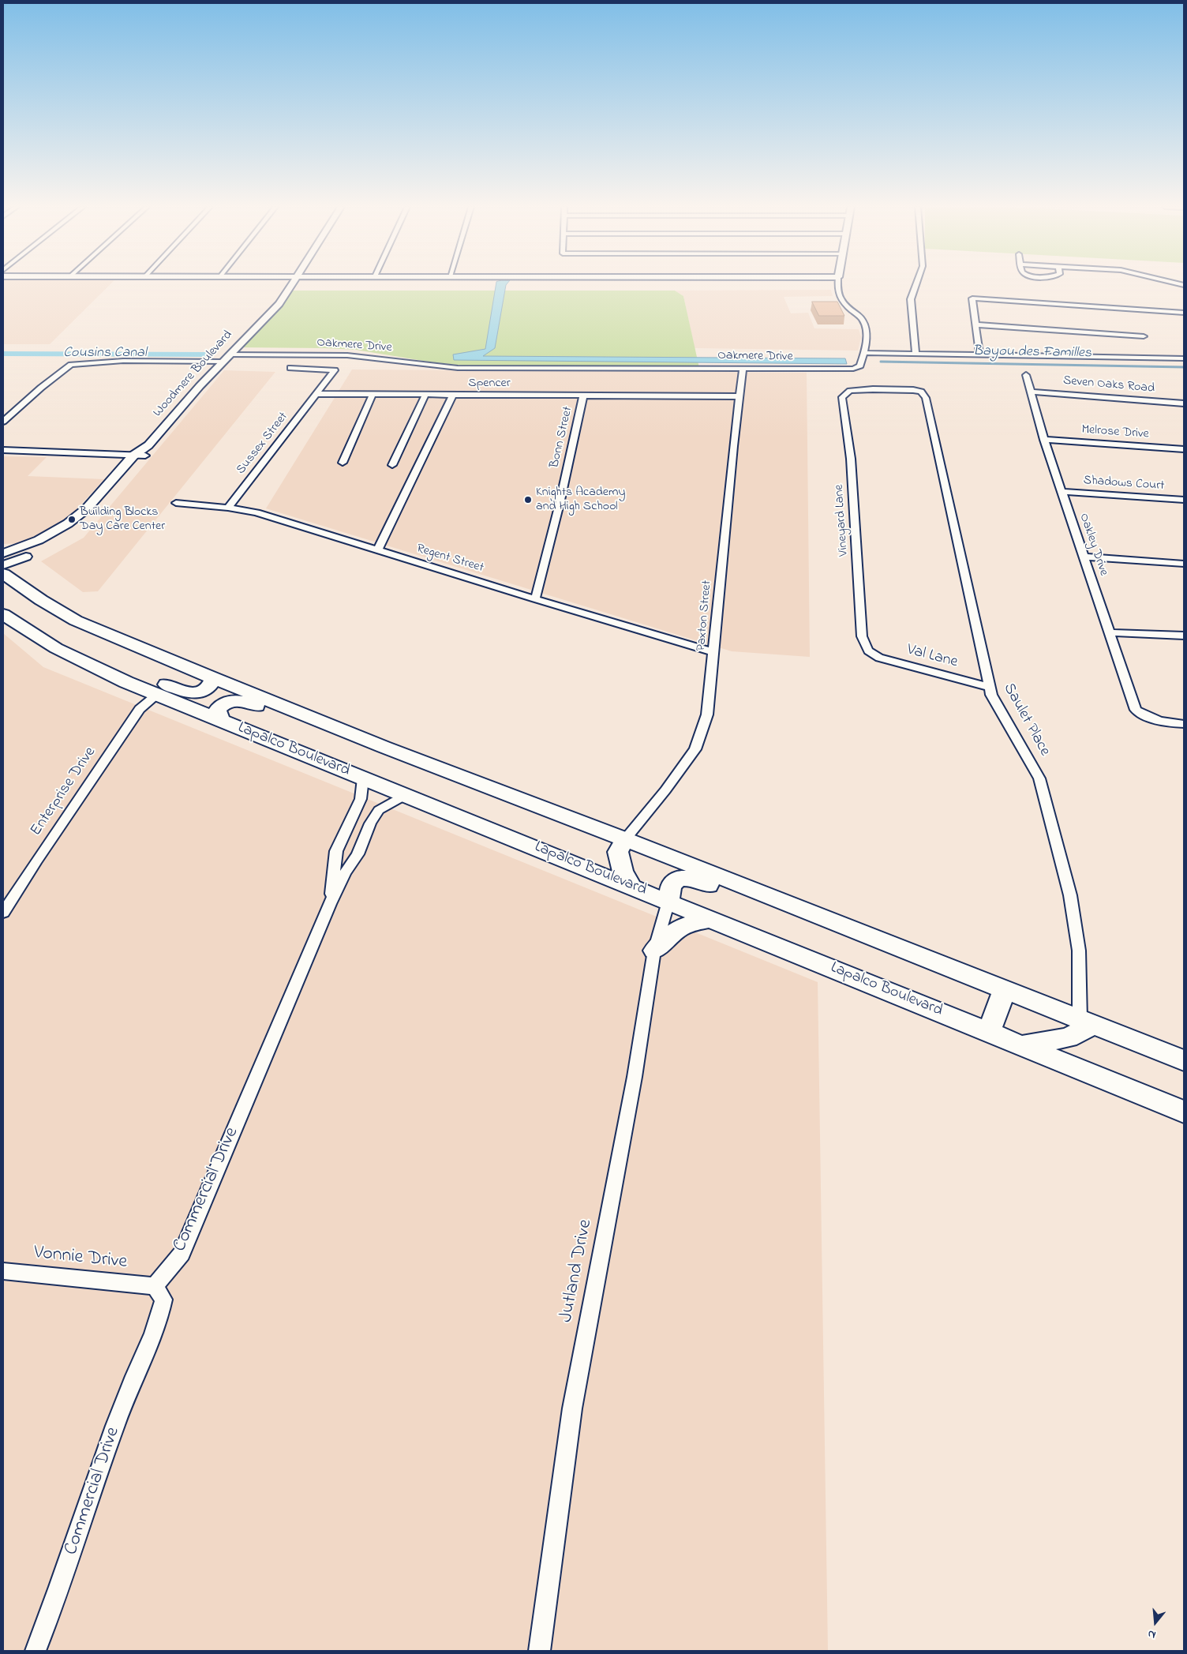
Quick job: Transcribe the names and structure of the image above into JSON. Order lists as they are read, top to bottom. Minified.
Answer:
{"streets":{"main road":["Lapalco Boulevard"],"street":["Oakmere Drive","Woodmere Boulevard","Spencer","Seven Oaks Road","Melrose Drive","Bonn Street","Sussex Street","Shadows Court","Vineyard Lane","Oakley Drive","Regent Street","Paxton Street","Val Lane","Saulet Place","Enterprise Drive","Commercial Drive","Vonnie Drive","Jutland Drive"]},"crossings":[["Oakmere Drive","Woodmere Boulevard"],["Oakmere Drive","Paxton Street"],["Spencer","Bonn Street"],["Spencer","Sussex Street"],["Spencer","Paxton Street"],["Seven Oaks Road","Oakley Drive"],["Melrose Drive","Oakley Drive"],["Bonn Street","Regent Street"],["Sussex Street","Regent Street"],["Shadows Court","Oakley Drive"],["Vineyard Lane","Val Lane"],["Vineyard Lane","Saulet Place"],["Regent Street","Paxton Street"],["Val Lane","Saulet Place"],["Lapalco Boulevard","Enterprise Drive"],["Lapalco Boulevard","Commercial Drive"],["Lapalco Boulevard","Jutland Drive"],["Commercial Drive","Vonnie Drive"]],"water":["Bayou des Familles","Cousins Canal"],"places":["Knights Academy and High School","Building Blocks Day Care Center"],"north":"bottom"}
